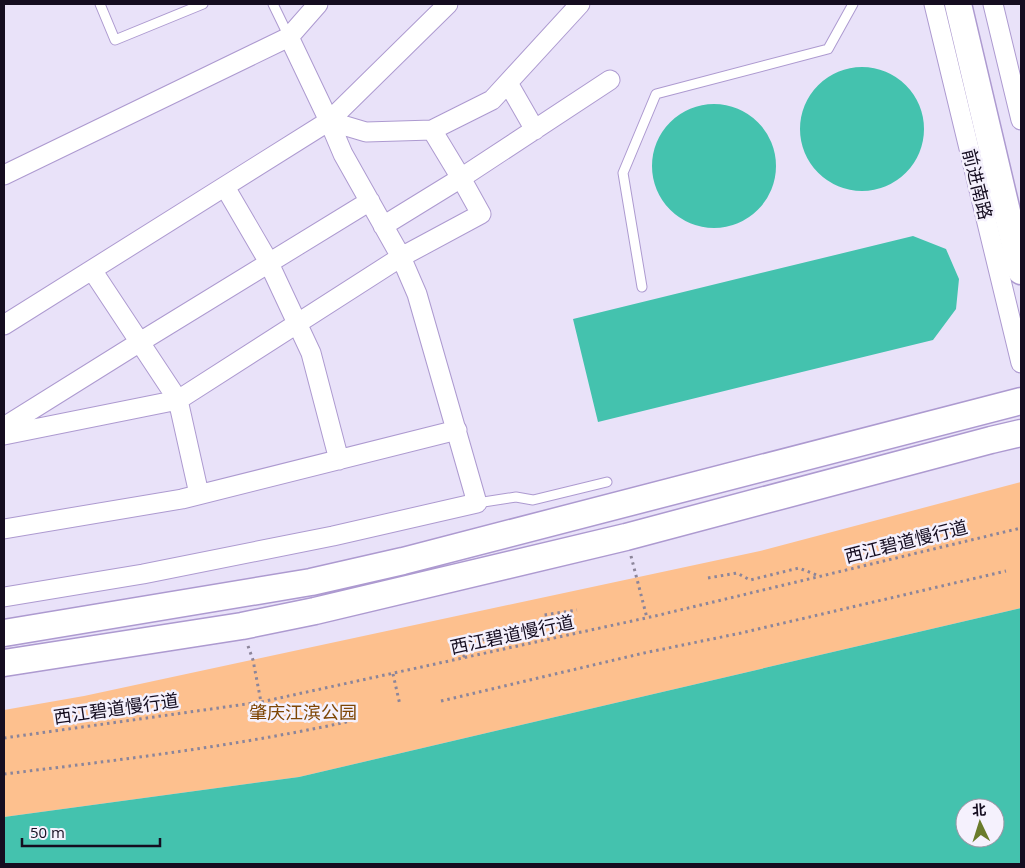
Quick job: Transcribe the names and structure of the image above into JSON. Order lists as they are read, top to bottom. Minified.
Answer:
{"streets":{"main road":["前进南路"],"path":["西江碧道慢行道"]},"parks":["肇庆江滨公园"],"scale_bar":"50 m","north":"top"}
